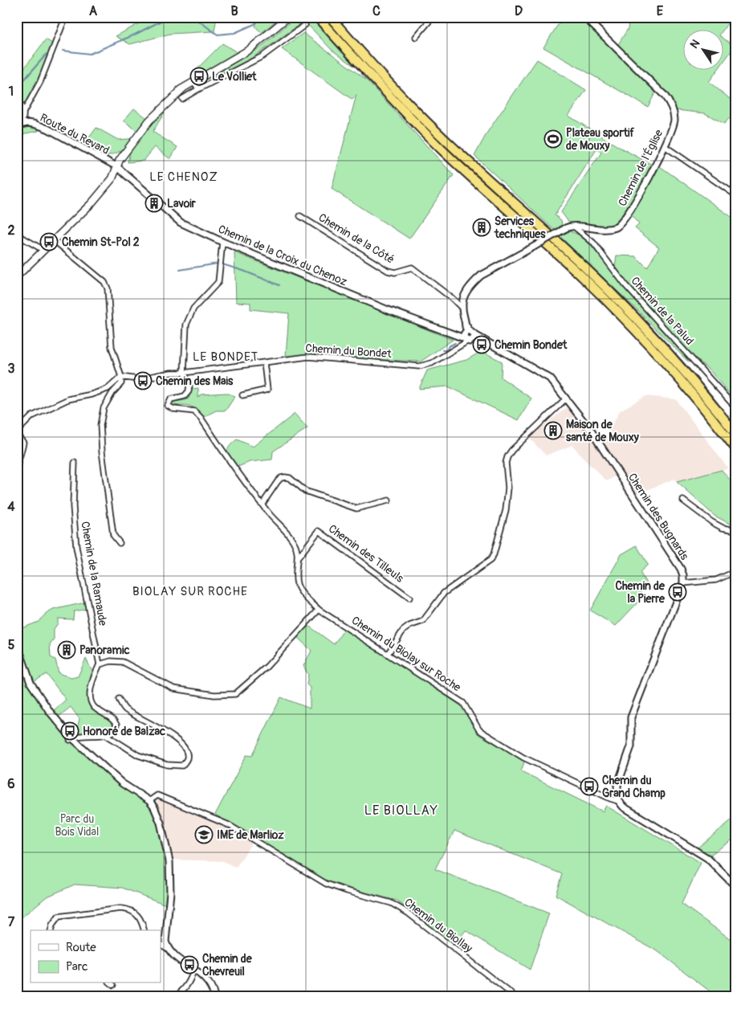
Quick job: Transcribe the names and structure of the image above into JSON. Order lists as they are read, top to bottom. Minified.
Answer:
{"streets":{"main road":["Route du Revard"],"street":["Chemin de l'Église","Chemin de la Côté","Chemin de la Croix du Chenoz","Chemin de la Palud","Chemin du Bondet","Chemin des Bugnards","Chemin des Tilleuls","Chemin de la Ramaude","Chemin du Biolay sur Roche","Chemin du Biollay"]},"crossings":[["Route du Revard","Chemin de la Croix du Chenoz"],["Chemin de l'Église","Chemin de la Côté"],["Chemin de l'Église","Chemin de la Croix du Chenoz"],["Chemin de l'Église","Chemin de la Palud"],["Chemin de l'Église","Chemin du Bondet"],["Chemin de l'Église","Chemin des Bugnards"],["Chemin de la Croix du Chenoz","Chemin du Bondet"],["Chemin de la Croix du Chenoz","Chemin des Bugnards"],["Chemin du Bondet","Chemin des Bugnards"],["Chemin des Tilleuls","Chemin du Biolay sur Roche"]],"districts":["LE CHENOZ","LE BONDET","BIOLAY SUR ROCHE","LE BIOLLAY"],"parks":["Parc du Bois Vidal"],"places":{"bus stop":["Le Volliet","Chemin St-Pol 2","Chemin Bondet","Chemin des Mais","Chemin de la Pierre","Honoré de Balzac","Chemin du Grand Champ","Chemin de Chevreuil"],"sports":["Plateau sportif de Mouxy"],"building":["Lavoir","Services techniques","Maison de santé de Mouxy","Panoramic"],"school or university":["IME de Marlioz"]},"legend":["Route","Parc"],"north":"top left","grid":{"columns":["A","B","C","D","E"],"rows":["1","2","3","4","5","6","7"]}}
